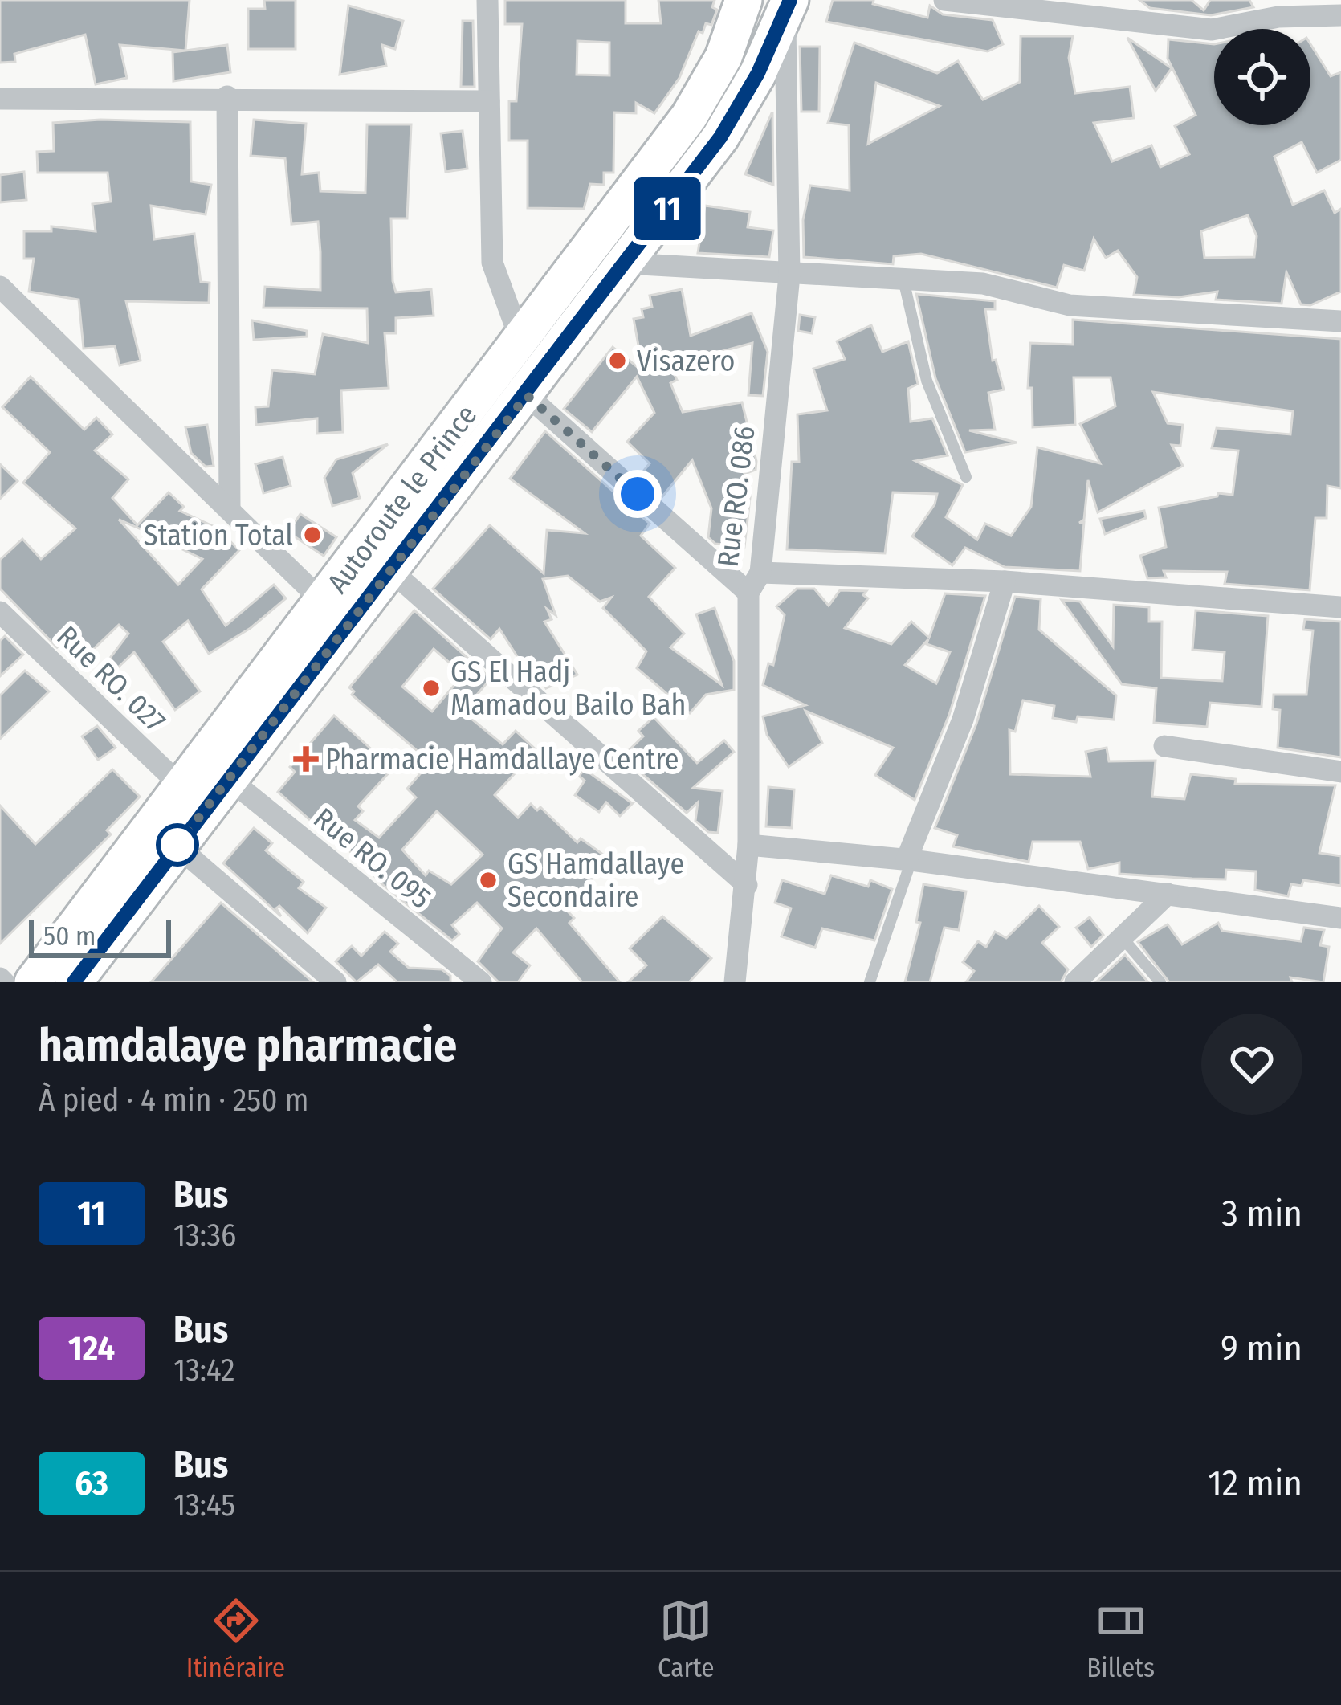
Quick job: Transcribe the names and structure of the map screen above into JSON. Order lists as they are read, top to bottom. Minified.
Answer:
{"streets":{"main road":["Autoroute le Prince"],"street":["Rue RO. 086","Rue RO. 027","Rue RO. 095"]},"crossings":[["Rue RO. 086","Autoroute le Prince"],["Autoroute le Prince","Rue RO. 027"],["Autoroute le Prince","Rue RO. 095"]],"places":{"other":["Visazero","Station Total","GS El Hadj Mamadou Bailo Bah","GS Hamdallaye Secondaire"],"health":["Pharmacie Hamdallaye Centre"]},"lines":["bus line 11"],"scale_bar":"50 m","page":{"on_map":"11","scale":"50 m","heading":["hamdalaye pharmacie","À pied · 4 min · 250 m"],"list":[{"mark":"11","name":"Bus","note":"13:36","value":"3 min"},{"mark":"124","name":"Bus","note":"13:42","value":"9 min"},{"mark":"63","name":"Bus","note":"13:45","value":"12 min"}],"tabs":["Itinéraire","Carte","Billets"]}}
